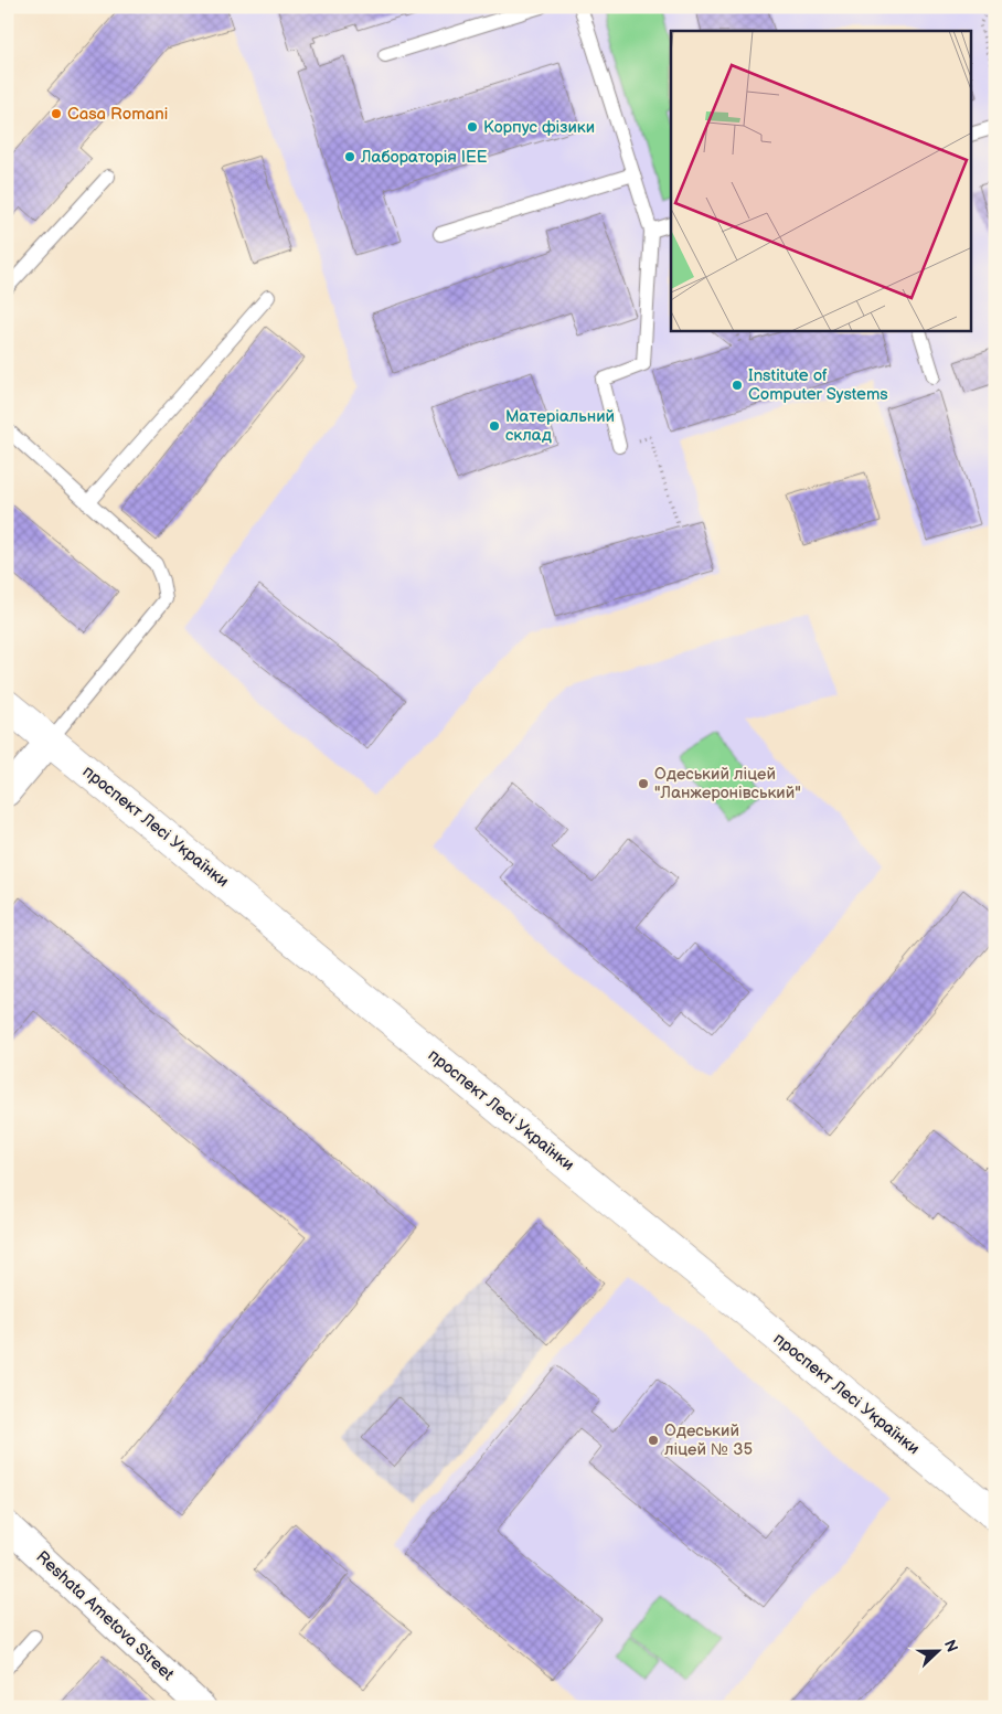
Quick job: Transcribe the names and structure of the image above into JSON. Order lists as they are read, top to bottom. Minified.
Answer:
{"streets":{"street":["проспект Лесі Українки","Reshata Ametova Street"]},"places":["Casa Romani","Корпус фізики","Лабораторія ІЕЕ","Institute of Computer Systems","Матеріальний склад","Одеський ліцей \"Ланжеронівський\"","Одеський ліцей № 35"],"north":"right"}
